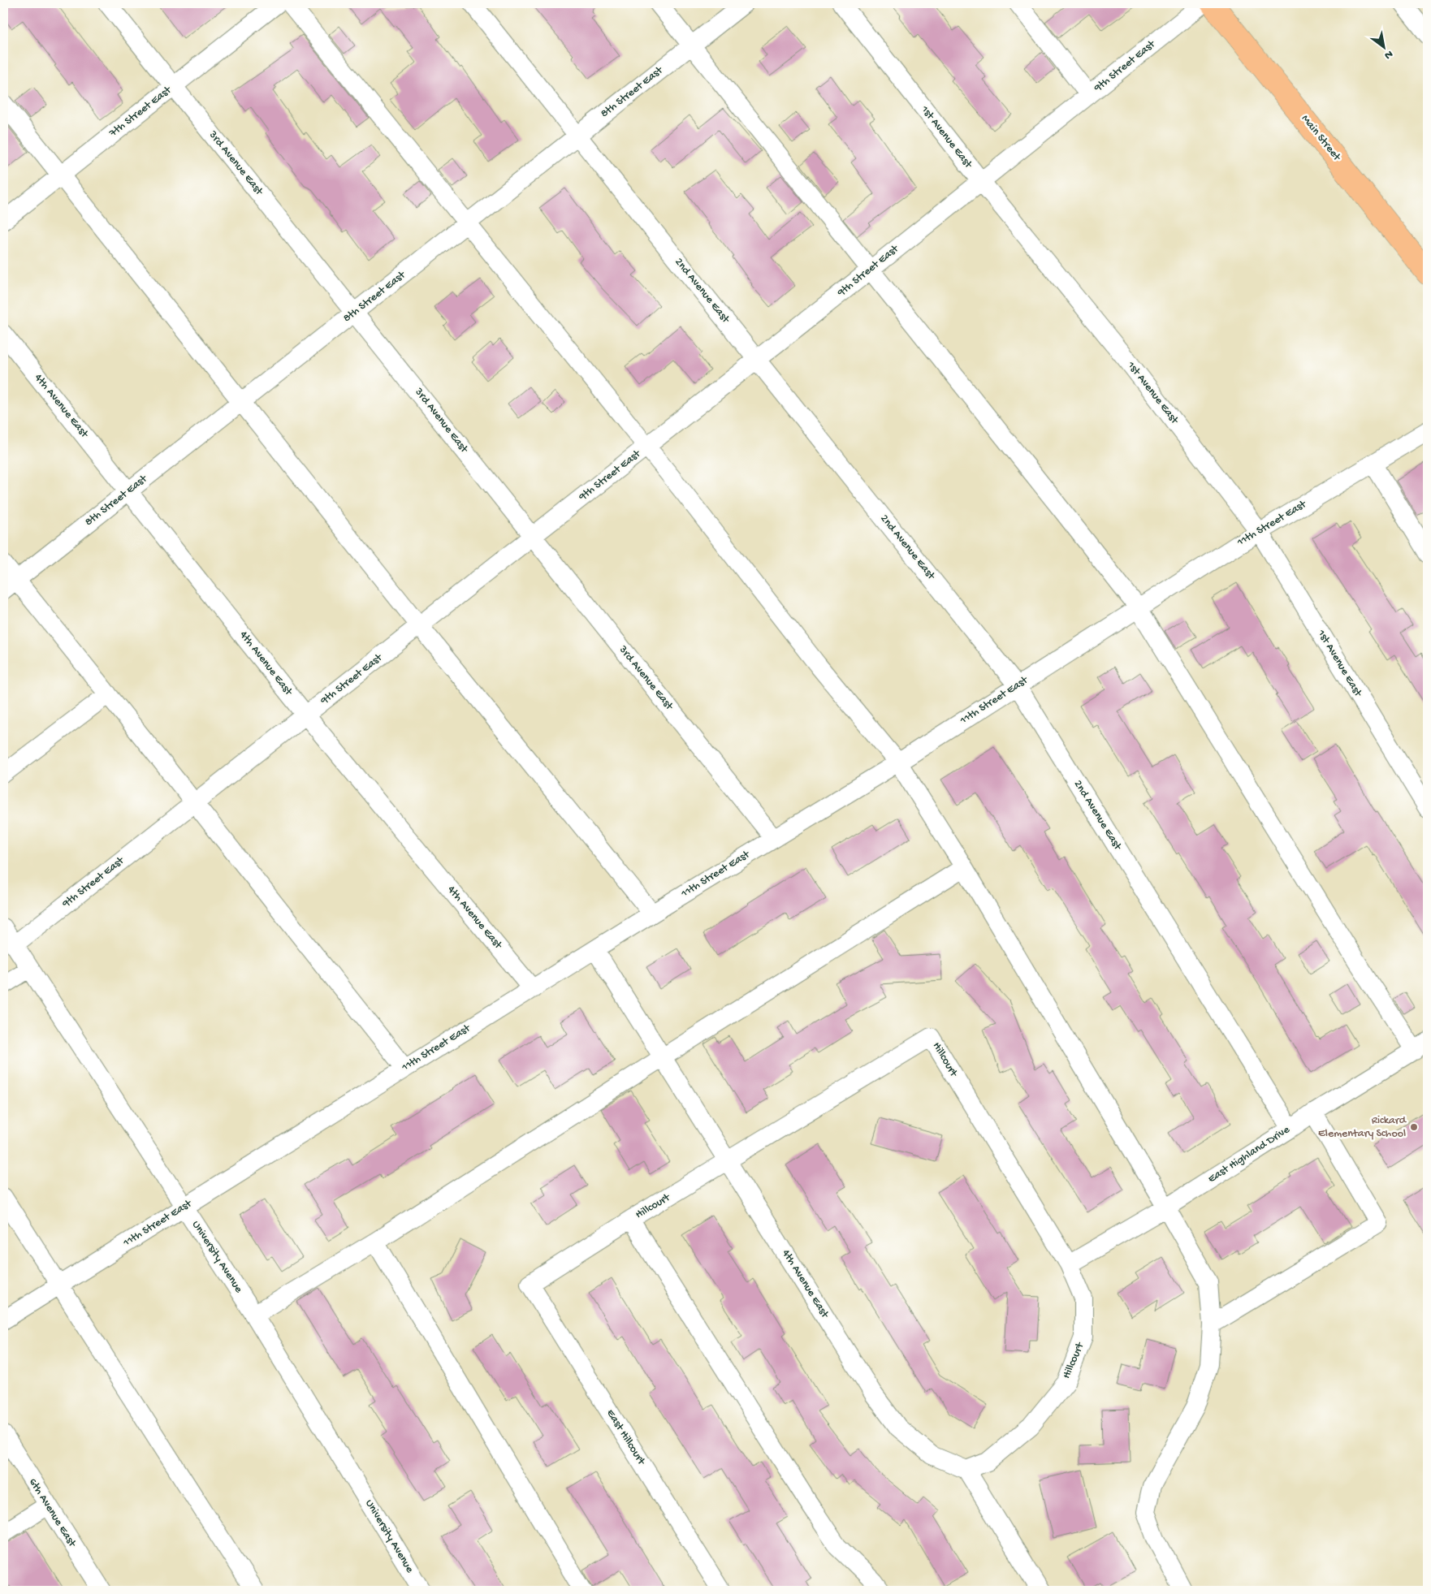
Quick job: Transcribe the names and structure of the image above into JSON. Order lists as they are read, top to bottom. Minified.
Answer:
{"streets":{"main road":["Main Street"],"street":["9th Street East","8th Street East","7th Street East","1st Avenue East","3rd Avenue East","2nd Avenue East","4th Avenue East","11th Street East","Hillcourt","East Highland Drive","University Avenue","East Hillcourt","6th Avenue East"]},"crossings":[["9th Street East","1st Avenue East"],["9th Street East","3rd Avenue East"],["9th Street East","2nd Avenue East"],["9th Street East","4th Avenue East"],["9th Street East","University Avenue"],["8th Street East","3rd Avenue East"],["8th Street East","2nd Avenue East"],["8th Street East","4th Avenue East"],["7th Street East","3rd Avenue East"],["1st Avenue East","11th Street East"],["3rd Avenue East","11th Street East"],["2nd Avenue East","11th Street East"],["2nd Avenue East","East Highland Drive"],["4th Avenue East","11th Street East"],["4th Avenue East","Hillcourt"],["11th Street East","University Avenue"],["Hillcourt","East Highland Drive"],["Hillcourt","East Hillcourt"]],"places":["Rickard Elementary School"],"north":"bottom right"}
